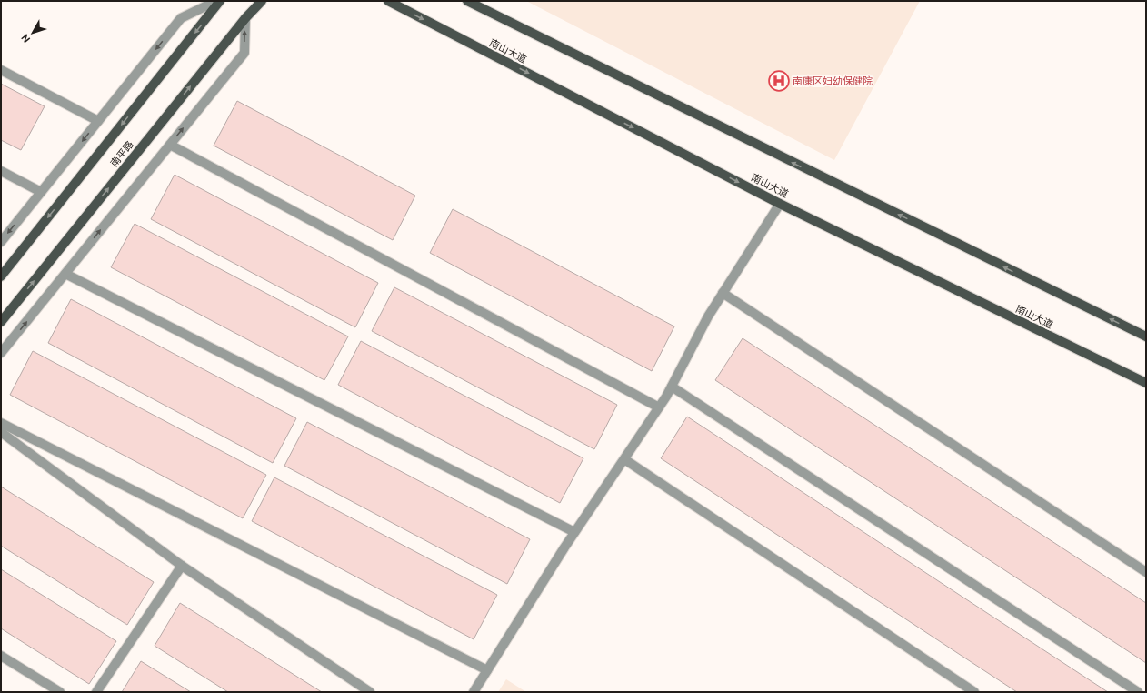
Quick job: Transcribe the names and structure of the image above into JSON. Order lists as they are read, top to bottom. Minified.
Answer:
{"streets":{"main road":["南山大道","南平路"]},"places":{"hospital":["南康区妇幼保健院"]},"north":"bottom left"}
